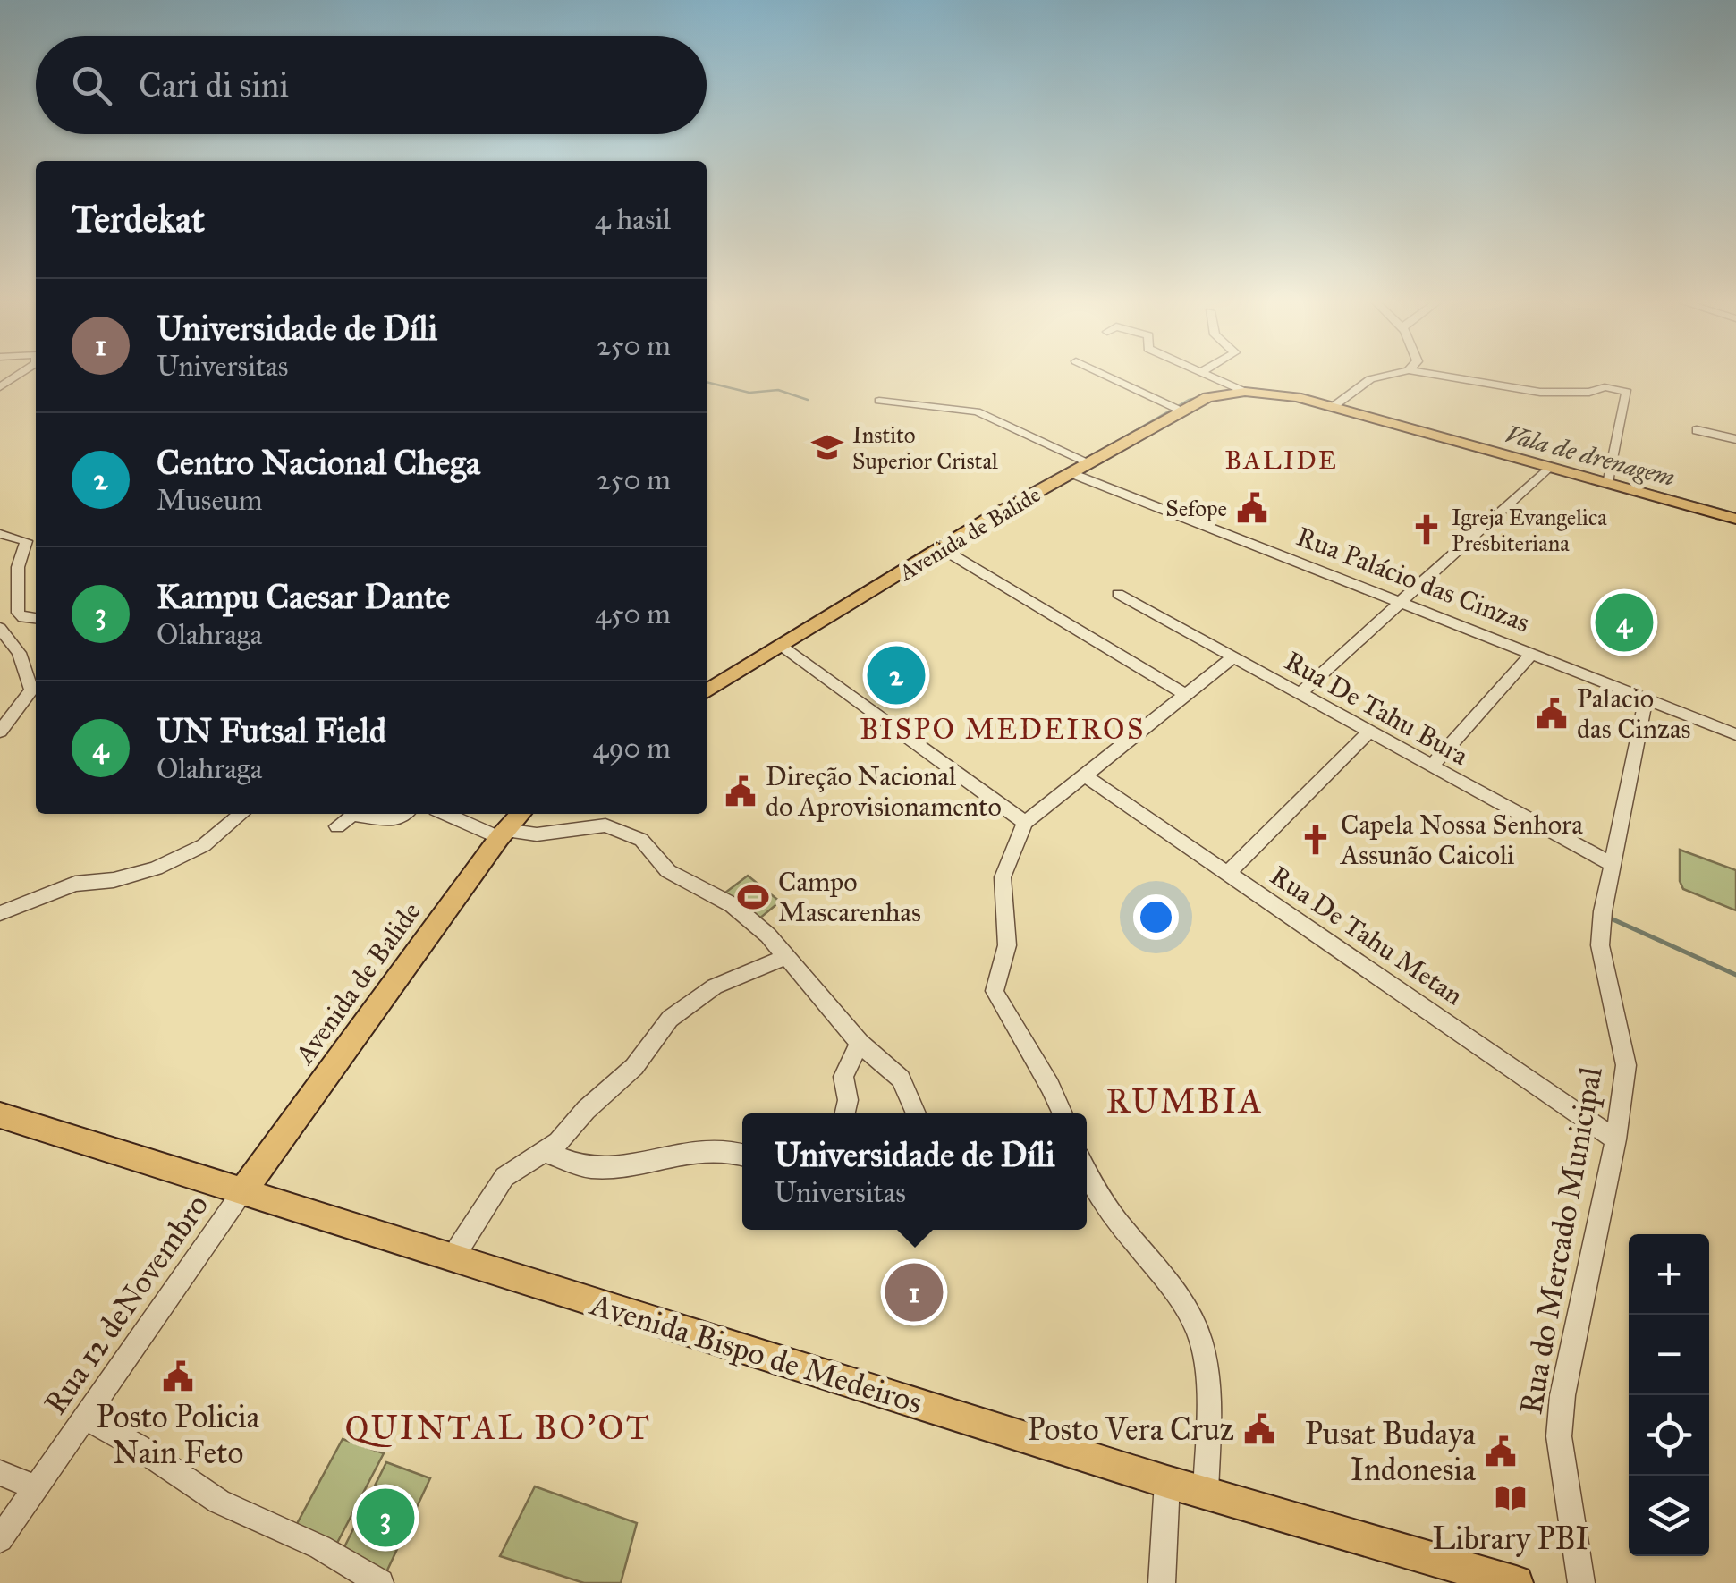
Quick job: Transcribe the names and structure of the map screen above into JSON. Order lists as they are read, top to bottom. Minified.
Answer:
{"streets":{"main road":["Avenida de Balide","Avenida Bispo de Medeiros"],"street":["Rua Palácio das Cinzas","Rua De Tahu Bura","Rua De Tahu Metan","Rua do Mercado Municipal","Rua 12 deNovembro"]},"crossings":[["Avenida de Balide","Rua Palácio das Cinzas"],["Avenida de Balide","Rua 12 deNovembro"],["Avenida de Balide","Avenida Bispo de Medeiros"],["Rua Palácio das Cinzas","Rua do Mercado Municipal"],["Rua De Tahu Bura","Rua do Mercado Municipal"],["Rua De Tahu Metan","Rua do Mercado Municipal"],["Rua 12 deNovembro","Avenida Bispo de Medeiros"]],"districts":["BALIDE","BISPO MEDEIROS","RUMBIA","QUINTAL BO'OT"],"water":["Vala de drenagem"],"places":{"school or university":["Instito Superior Cristal"],"public building":["Sefope","Palacio das Cinzas","Direção Nacional do Aprovisionamento","Posto Policia Nain Feto","Posto Vera Cruz","Pusat Budaya Indonesia"],"church":["Igreja Evangelica Presbiteriana","Capela Nossa Senhora Assunão Caicoli"],"sports":["Campo Mascarenhas"],"library":["Library PBI"]},"page":{"search":"Cari di sini","heading":["Terdekat","4 hasil"],"list":[{"mark":"1","name":"Universidade de Díli","note":"Universitas","value":"250 m"},{"mark":"2","name":"Centro Nacional Chega","note":"Museum","value":"250 m"},{"mark":"3","name":"Kampu Caesar Dante","note":"Olahraga","value":"450 m"},{"mark":"4","name":"UN Futsal Field","note":"Olahraga","value":"490 m"}],"pins":["4","2","1","3"],"popup":["Universidade de Díli","Universitas"],"map_buttons":["+","−"]}}
